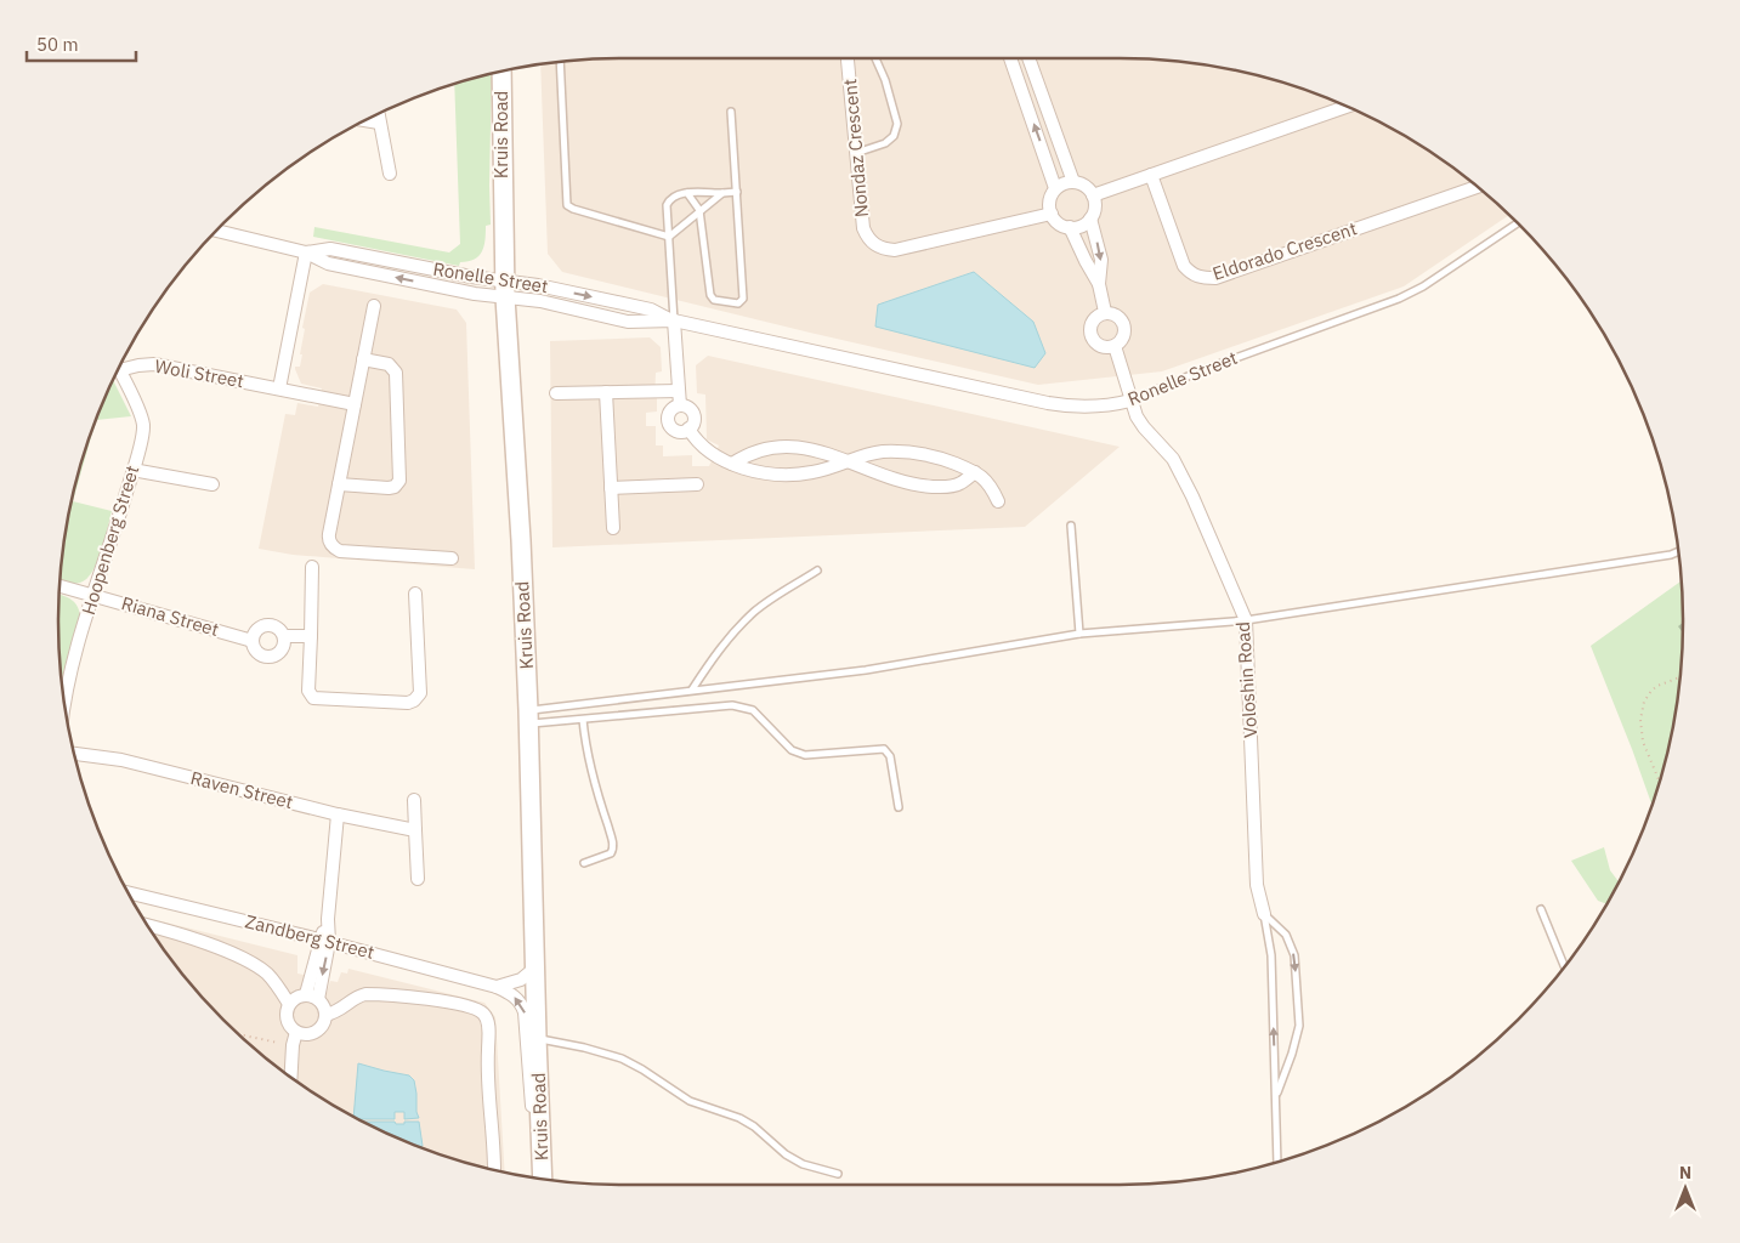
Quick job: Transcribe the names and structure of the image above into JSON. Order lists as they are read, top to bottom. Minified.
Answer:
{"streets":{"street":["Kruis Road","Nondaz Crescent","Eldorado Crescent","Ronelle Street","Woli Street","Hoopenberg Street","Riana Street","Voloshin Road","Raven Street","Zandberg Street"]},"crossings":[["Kruis Road","Ronelle Street"],["Kruis Road","Zandberg Street"],["Ronelle Street","Voloshin Road"],["Woli Street","Hoopenberg Street"],["Hoopenberg Street","Riana Street"]],"scale_bar":"50 m","north":"top"}
